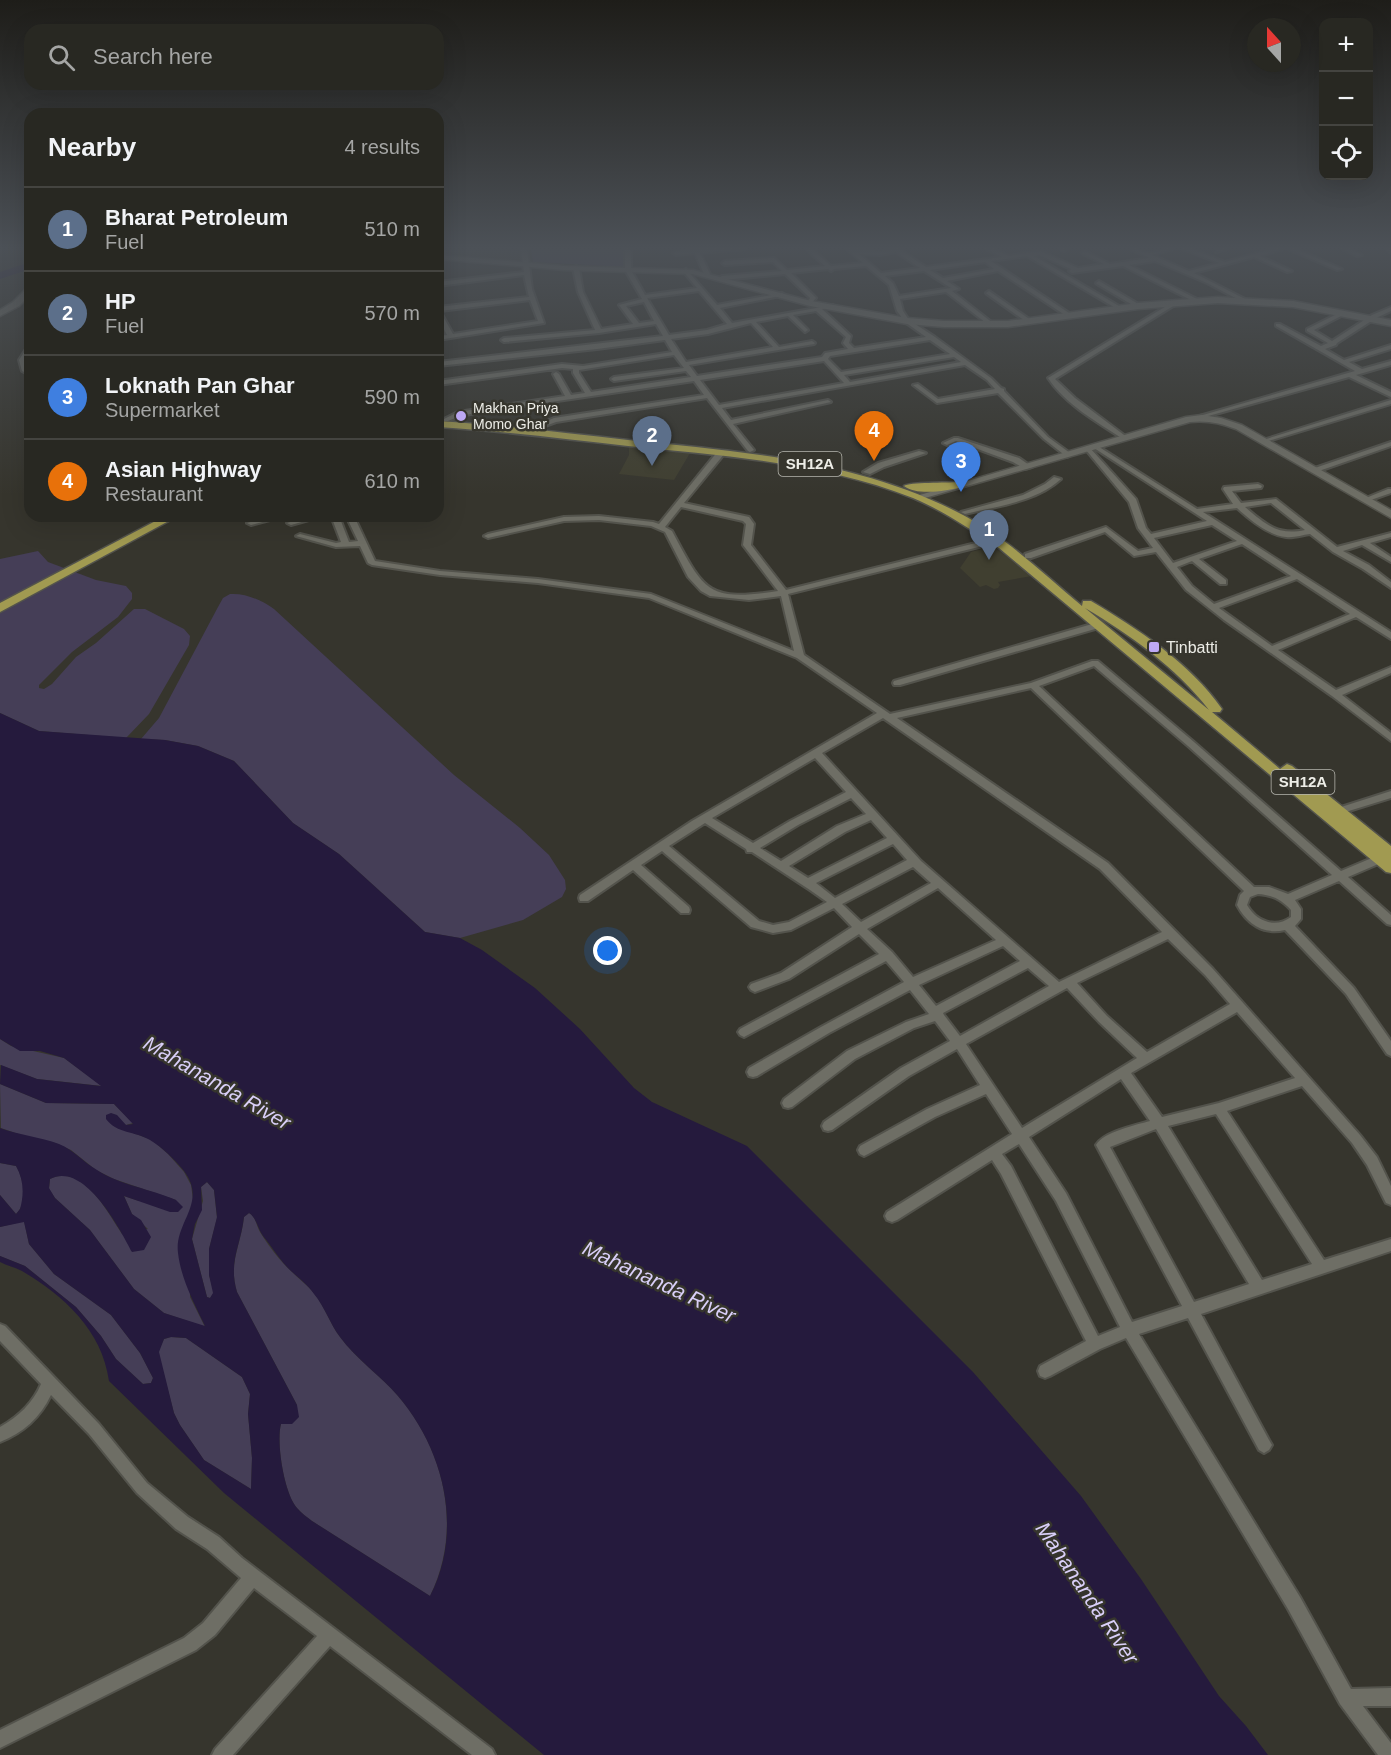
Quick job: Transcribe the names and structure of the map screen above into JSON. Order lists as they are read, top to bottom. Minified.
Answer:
{"streets":{"main road":["SH12A"]},"water":["Mahananda River"],"places":{"other":["Makhan Priya Momo Ghar"],"transit":["Tinbatti"]},"north":"top","page":{"map_buttons":["+","−"],"search":"Search here","heading":["Nearby","4 results"],"list":[{"mark":"1","name":"Bharat Petroleum","note":"Fuel","value":"510 m"},{"mark":"2","name":"HP","note":"Fuel","value":"570 m"},{"mark":"3","name":"Loknath Pan Ghar","note":"Supermarket","value":"590 m"},{"mark":"4","name":"Asian Highway","note":"Restaurant","value":"610 m"}],"pins":["4","2","3","1"]}}
